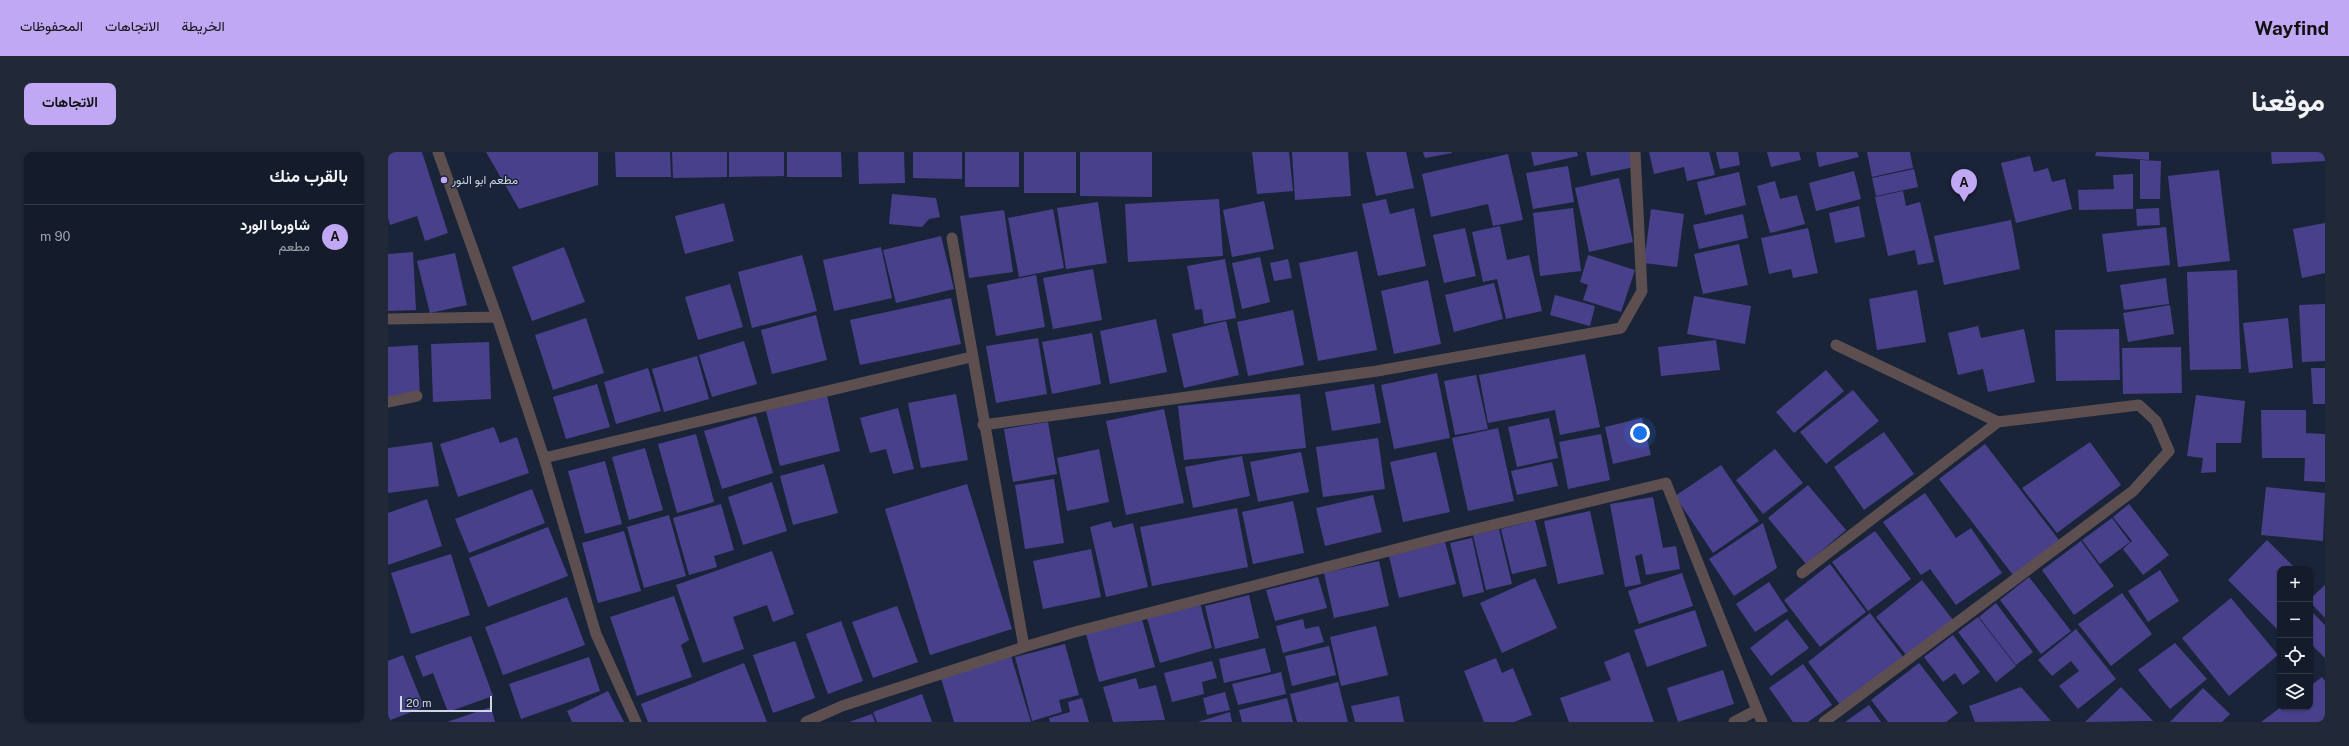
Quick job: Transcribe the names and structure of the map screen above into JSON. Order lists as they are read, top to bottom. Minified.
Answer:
{"places":["مطعم ابو النور"],"scale_bar":"20 m","page":{"header":"Wayfind","nav":["الخريطة","الاتجاهات","المحفوظات"],"title":"موقعنا","buttons":"الاتجاهات","heading":"بالقرب منك","pins":"A","list":[{"mark":"A","name":"شاورما الورد","note":"مطعم","value":"90 m"}],"map_buttons":["+","−"],"scale":"20 m"}}
